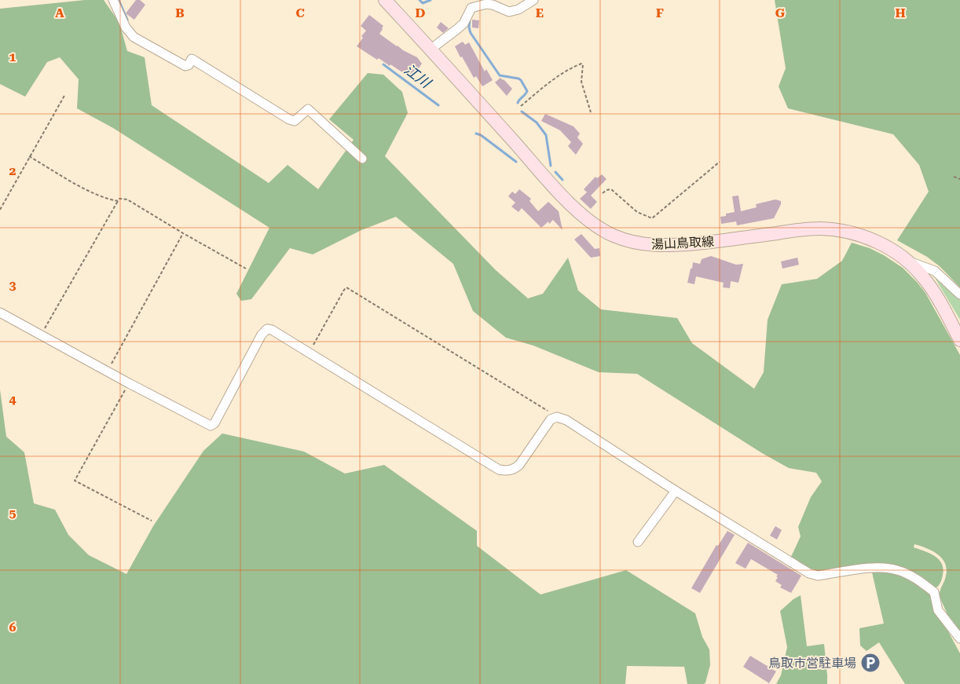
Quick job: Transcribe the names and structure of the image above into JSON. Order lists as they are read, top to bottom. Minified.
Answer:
{"streets":{"main road":["湯山鳥取線"]},"water":["江川"],"places":{"parking":["鳥取市営駐車場"]},"grid":{"columns":["A","B","C","D","E","F","G","H"],"rows":["1","2","3","4","5","6"]}}
